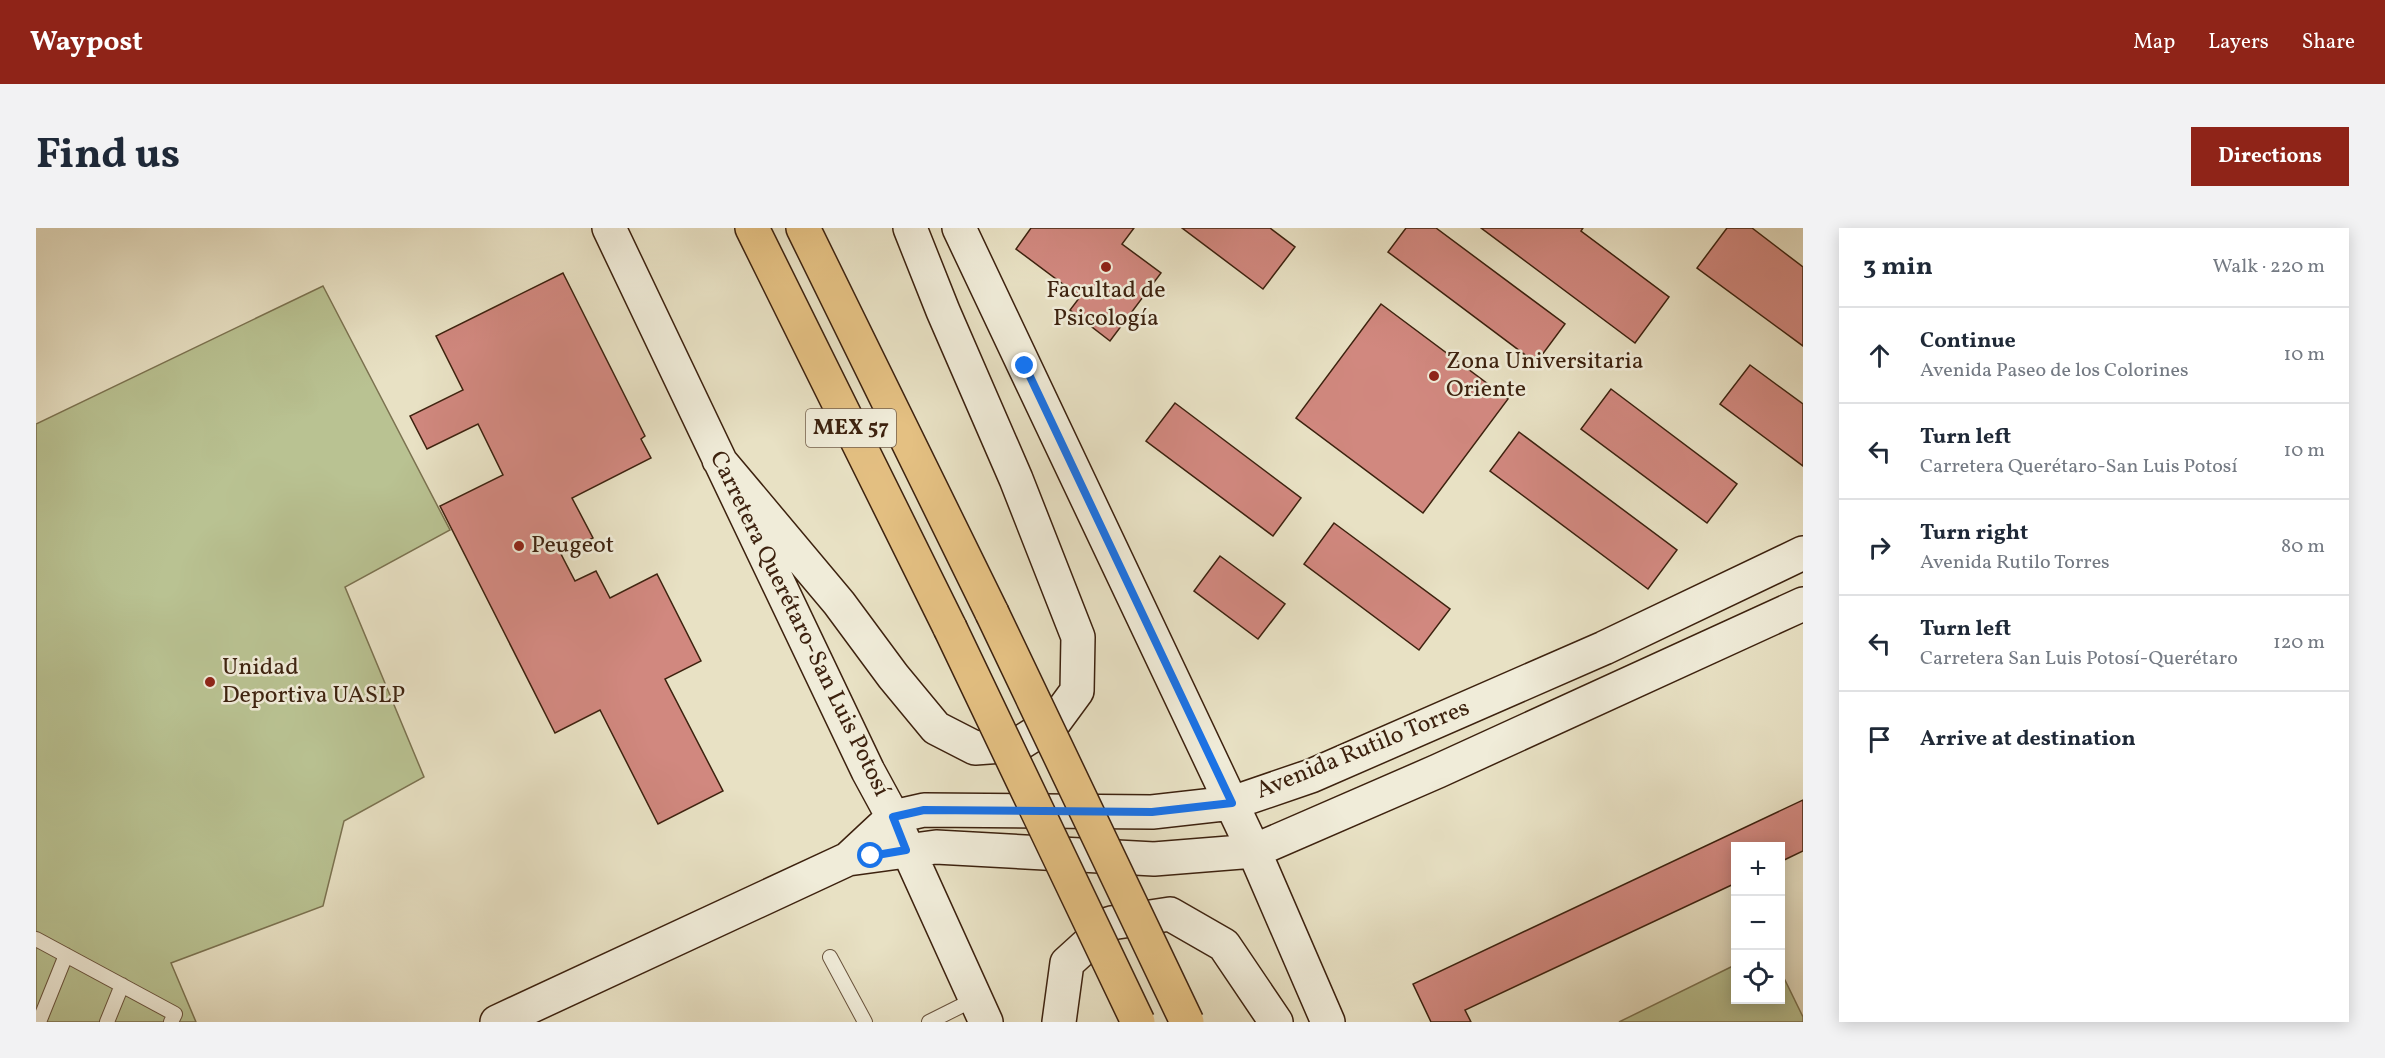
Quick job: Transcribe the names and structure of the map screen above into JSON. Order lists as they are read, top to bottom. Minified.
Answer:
{"streets":{"highway":["MEX 57"],"main road":["Carretera Querétaro-San Luis Potosí","Avenida Rutilo Torres"]},"crossings":[["Carretera Querétaro-San Luis Potosí","Avenida Rutilo Torres"]],"places":["Facultad de Psicología","Zona Universitaria Oriente","Peugeot","Unidad Deportiva UASLP"],"page":{"header":"Waypost","nav":["Map","Layers","Share"],"title":"Find us","buttons":"Directions","heading":["3 min","Walk · 220 m"],"list":[["Continue","Avenida Paseo de los Colorines","10 m"],["Turn left","Carretera Querétaro-San Luis Potosí","10 m"],["Turn right","Avenida Rutilo Torres","80 m"],["Turn left","Carretera San Luis Potosí-Querétaro","120 m"],"Arrive at destination"],"map_buttons":["+","−"]}}
